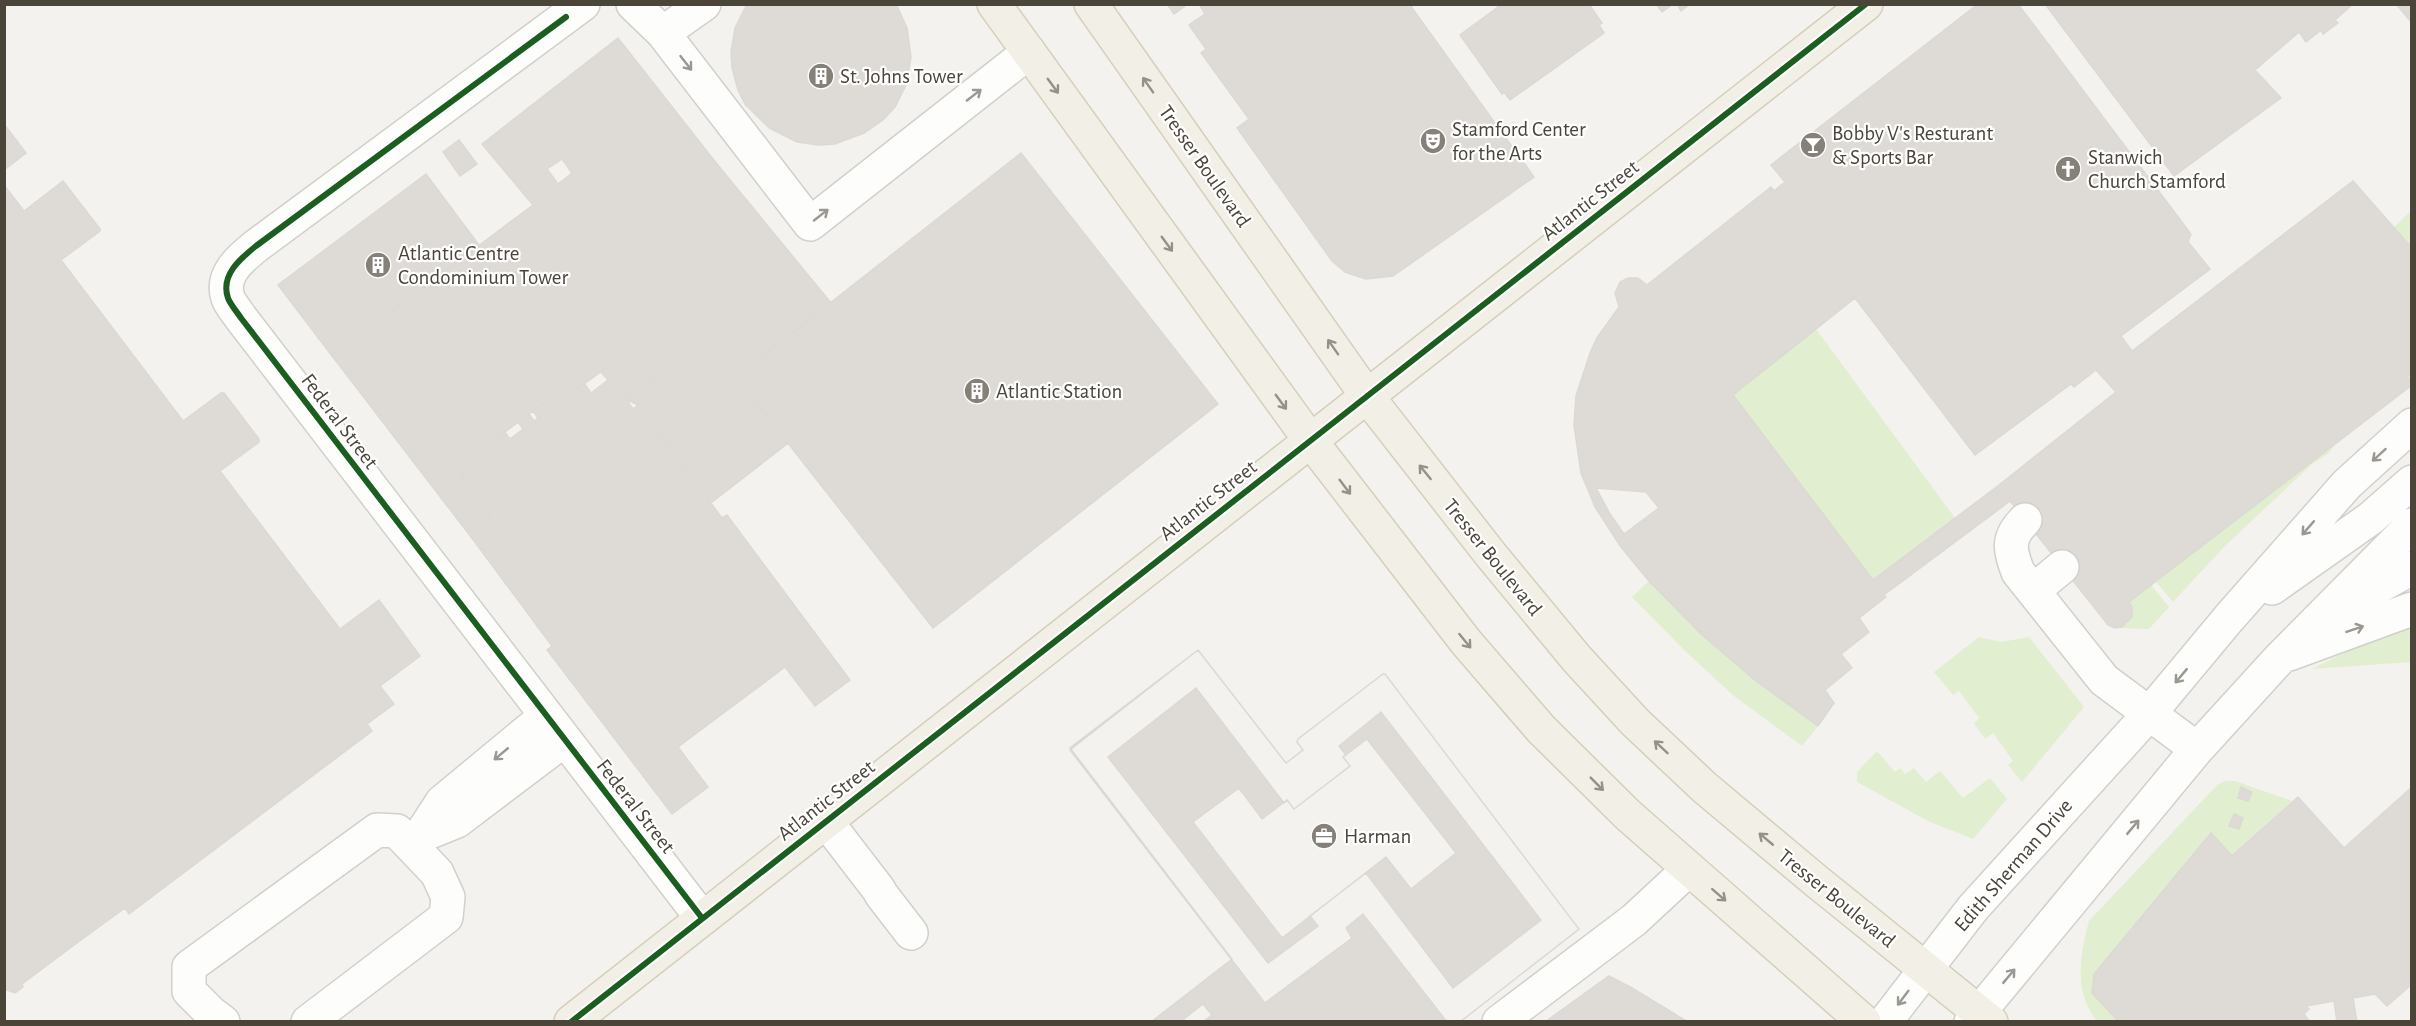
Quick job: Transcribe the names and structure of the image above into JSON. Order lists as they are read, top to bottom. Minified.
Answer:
{"streets":{"main road":["Tresser Boulevard","Atlantic Street"],"street":["Federal Street","Edith Sherman Drive"]},"crossings":[["Tresser Boulevard","Atlantic Street"],["Tresser Boulevard","Edith Sherman Drive"],["Atlantic Street","Federal Street"]],"places":{"building":["St. Johns Tower","Atlantic Centre Condominium Tower","Atlantic Station"],"theatre":["Stamford Center for the Arts"],"bar":["Bobby V's Resturant & Sports Bar"],"church":["Stanwich Church Stamford"],"office":["Harman"]}}
